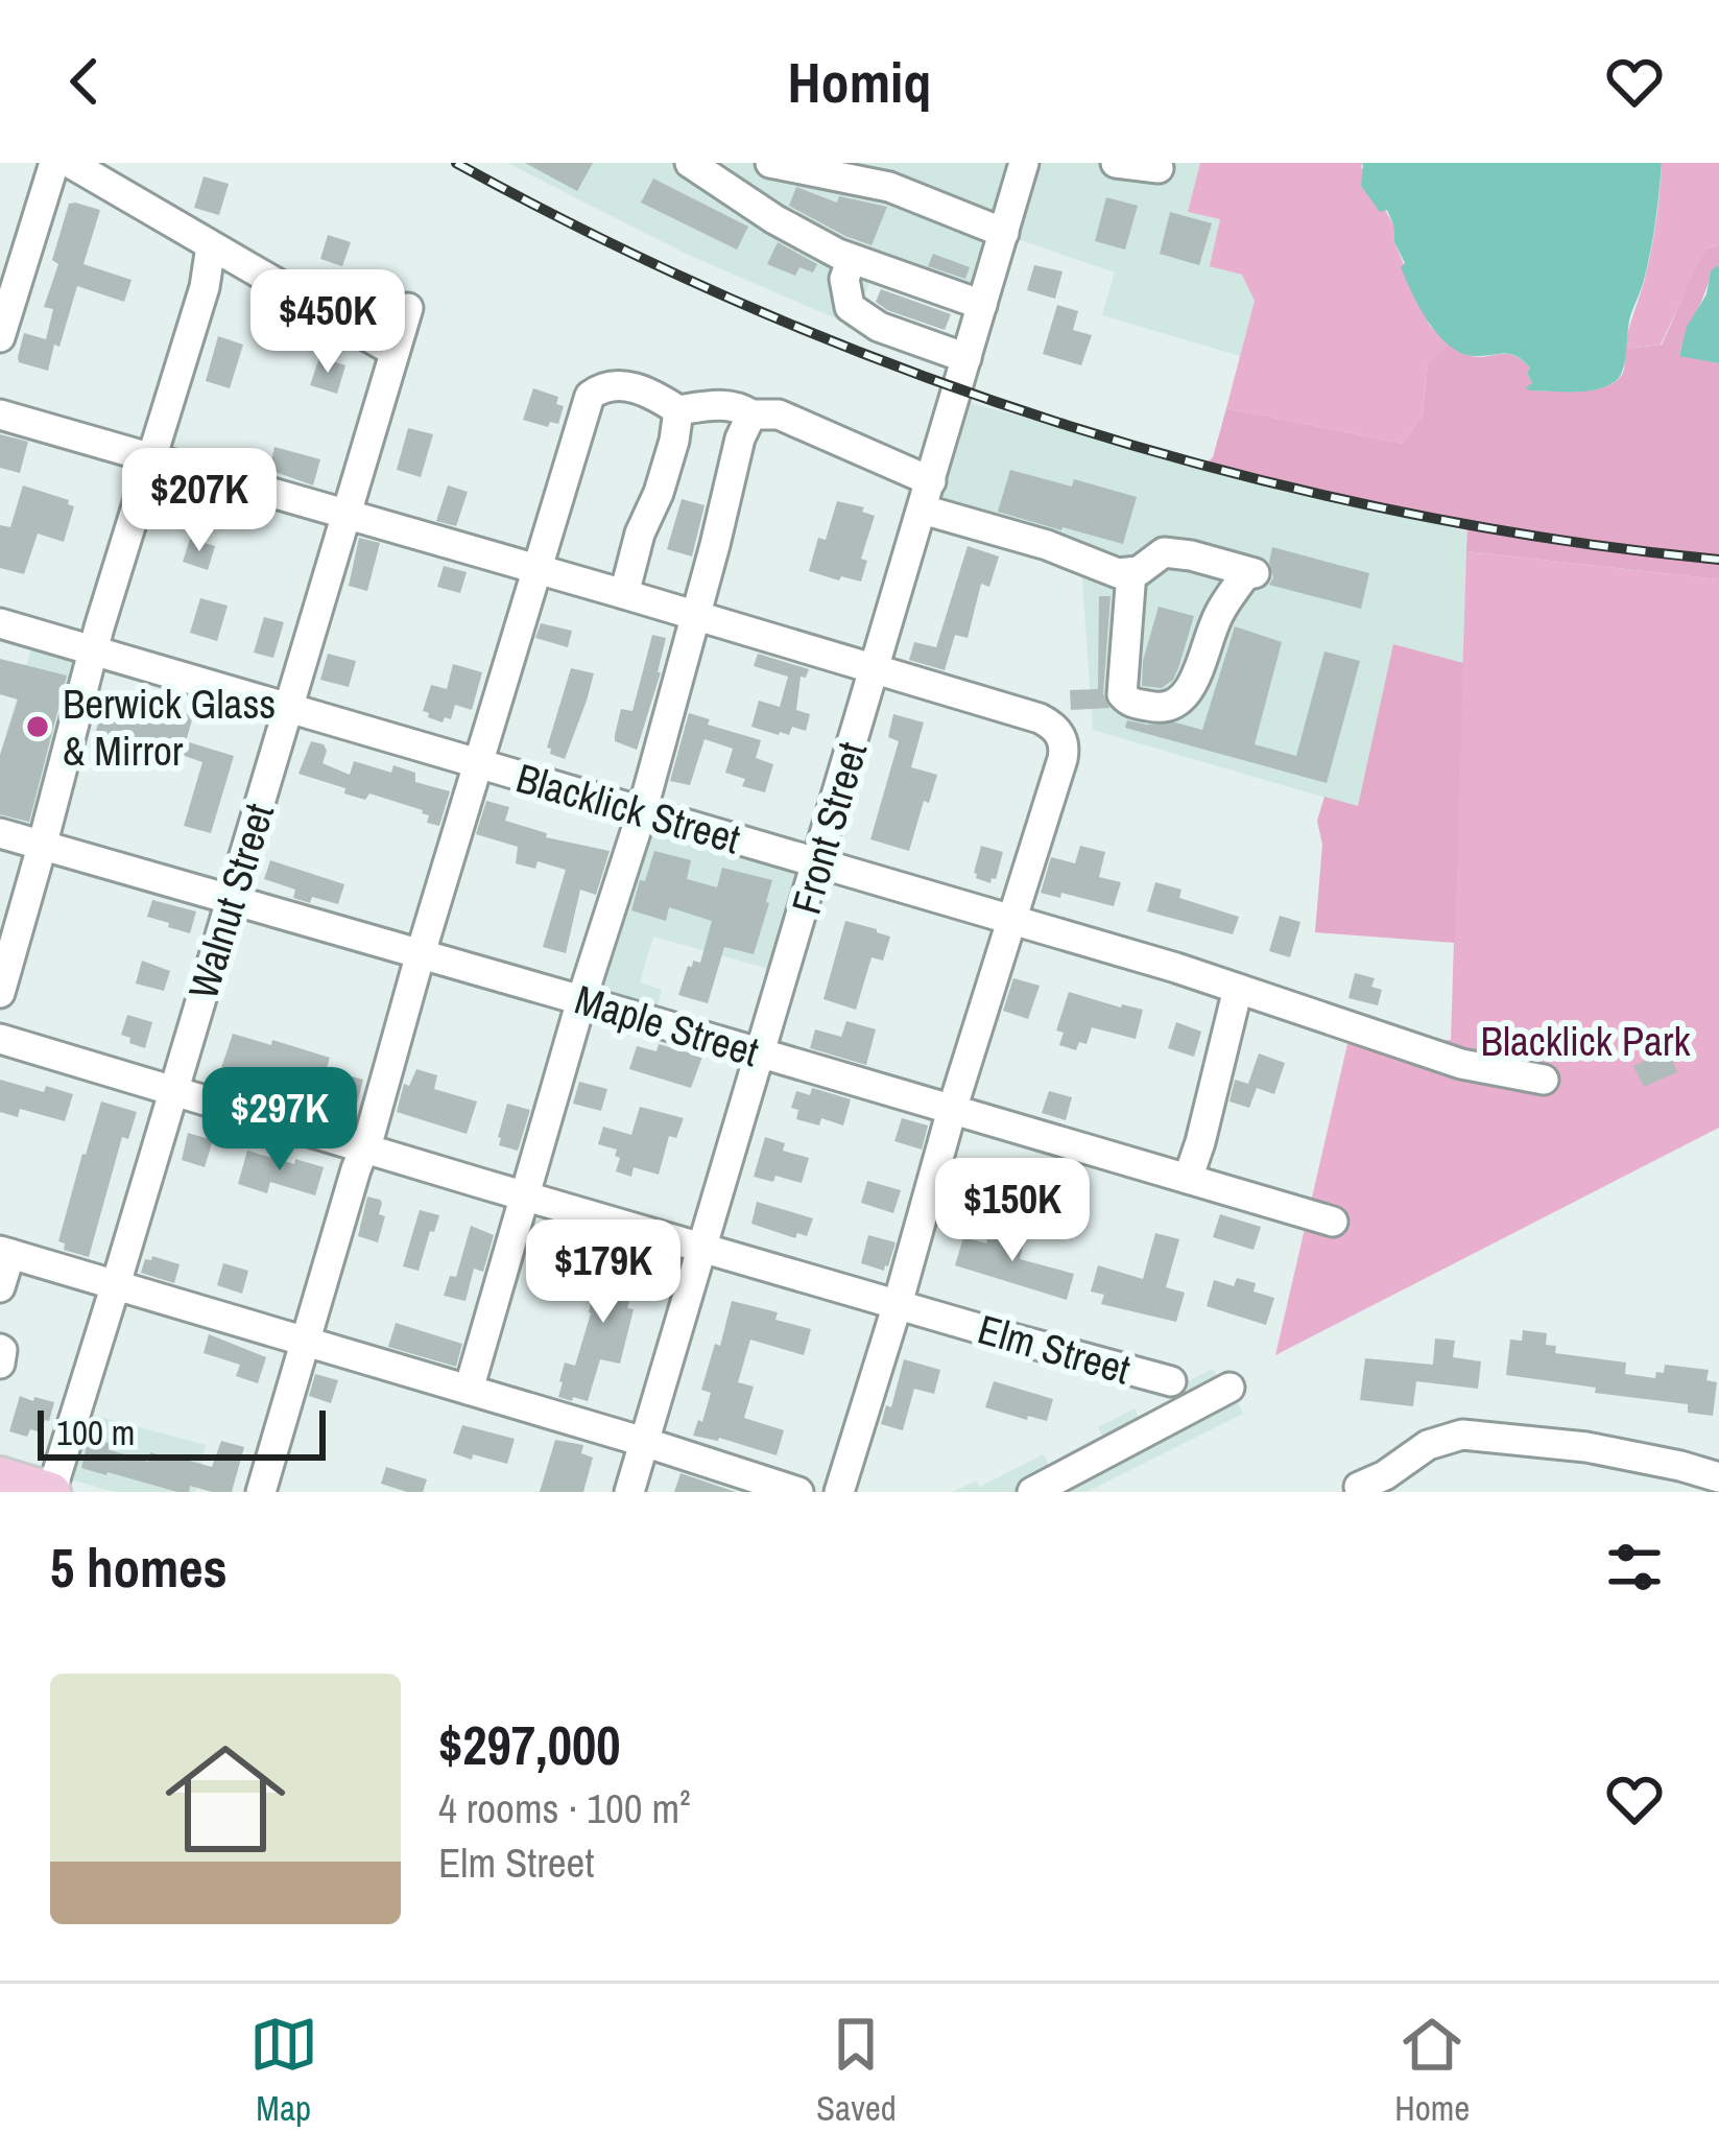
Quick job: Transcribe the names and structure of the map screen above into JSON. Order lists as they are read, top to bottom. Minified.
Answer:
{"streets":{"street":["Blacklick Street","Front Street","Walnut Street","Maple Street","Elm Street"]},"crossings":[["Blacklick Street","Front Street"],["Blacklick Street","Walnut Street"],["Front Street","Maple Street"],["Front Street","Elm Street"],["Walnut Street","Maple Street"],["Walnut Street","Elm Street"]],"parks":["Blacklick Park"],"places":["Berwick Glass & Mirror"],"scale_bar":"100 m","page":{"header":"Homiq","price":["$450K","$207K","$297K","$150K","$179K"],"scale":"100 m","heading":"5 homes","list":[{"name":"$297,000","note":"4 rooms · 100 m² · Elm Street"}],"tabs":["Map","Saved","Home"]}}
